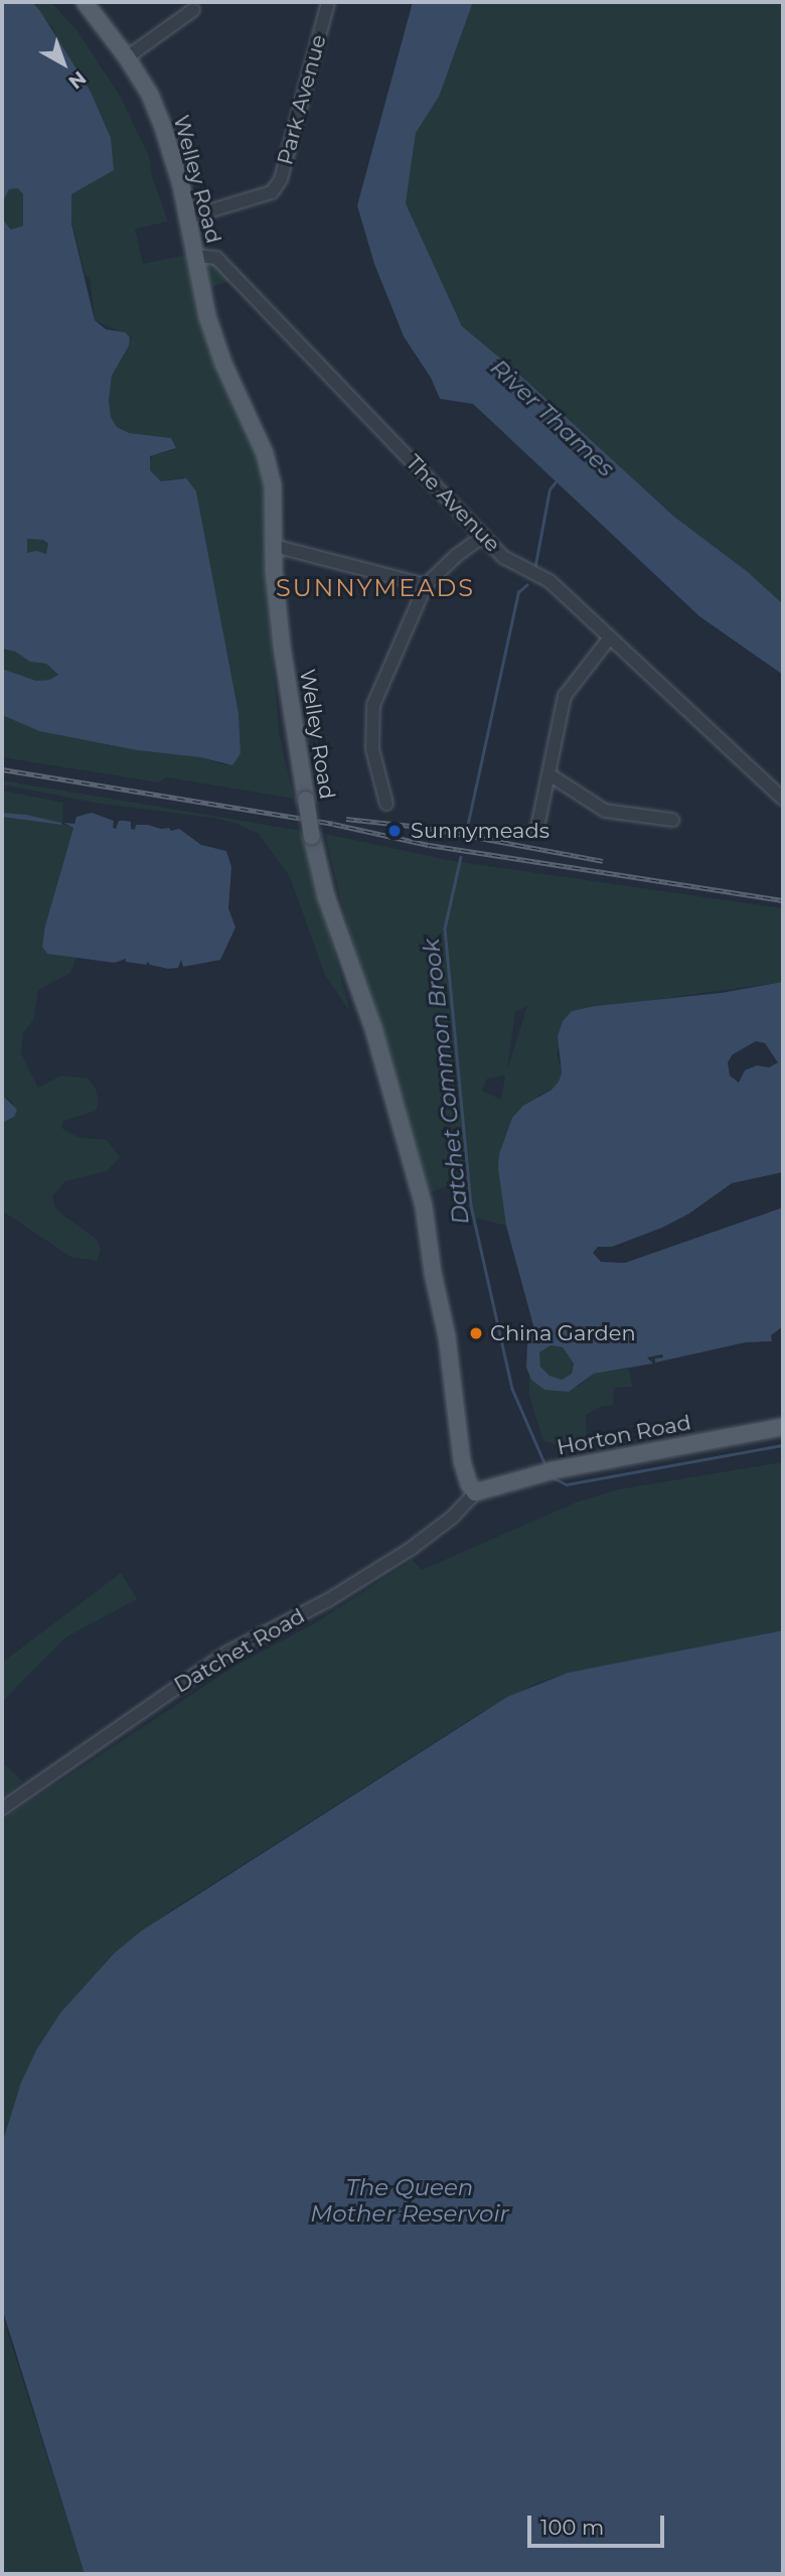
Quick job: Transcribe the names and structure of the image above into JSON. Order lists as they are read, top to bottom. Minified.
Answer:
{"streets":{"main road":["Welley Road","Horton Road"],"street":["Park Avenue","The Avenue","Datchet Road"]},"crossings":[["Park Avenue","Welley Road"],["Welley Road","The Avenue"],["Welley Road","Horton Road"],["Welley Road","Datchet Road"],["Horton Road","Datchet Road"]],"districts":["SUNNYMEADS"],"water":["River Thames","Datchet Common Brook","The Queen Mother Reservoir"],"places":["Sunnymeads","China Garden"],"scale_bar":"100 m","north":"bottom right"}
